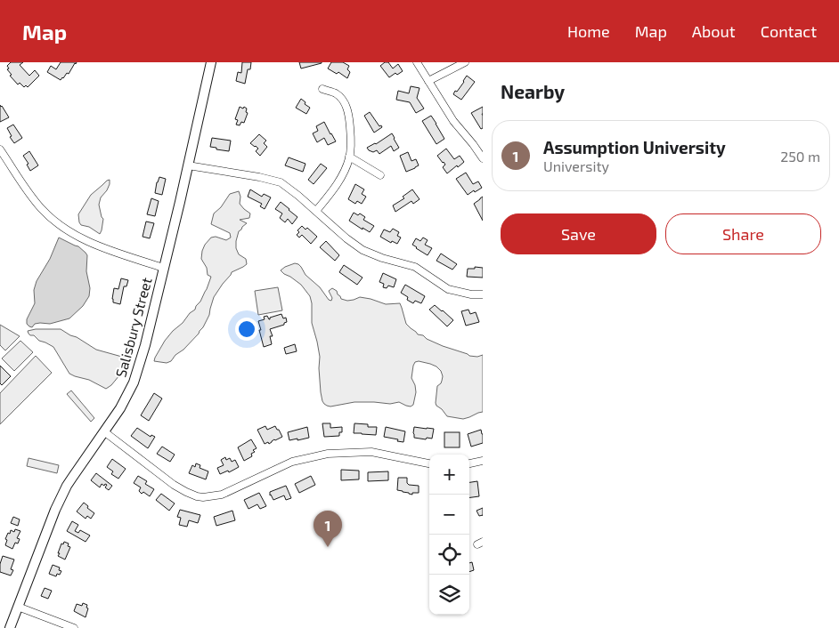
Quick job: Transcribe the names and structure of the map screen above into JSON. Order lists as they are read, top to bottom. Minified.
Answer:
{"streets":{"main road":["Salisbury Street"]},"page":{"header":"Map","nav":["Home","Map","About","Contact"],"heading":"Nearby","list":[{"mark":"1","name":"Assumption University","note":"University","value":"250 m"}],"buttons":["Save","Share"],"map_buttons":["+","−"],"pins":"1"}}
